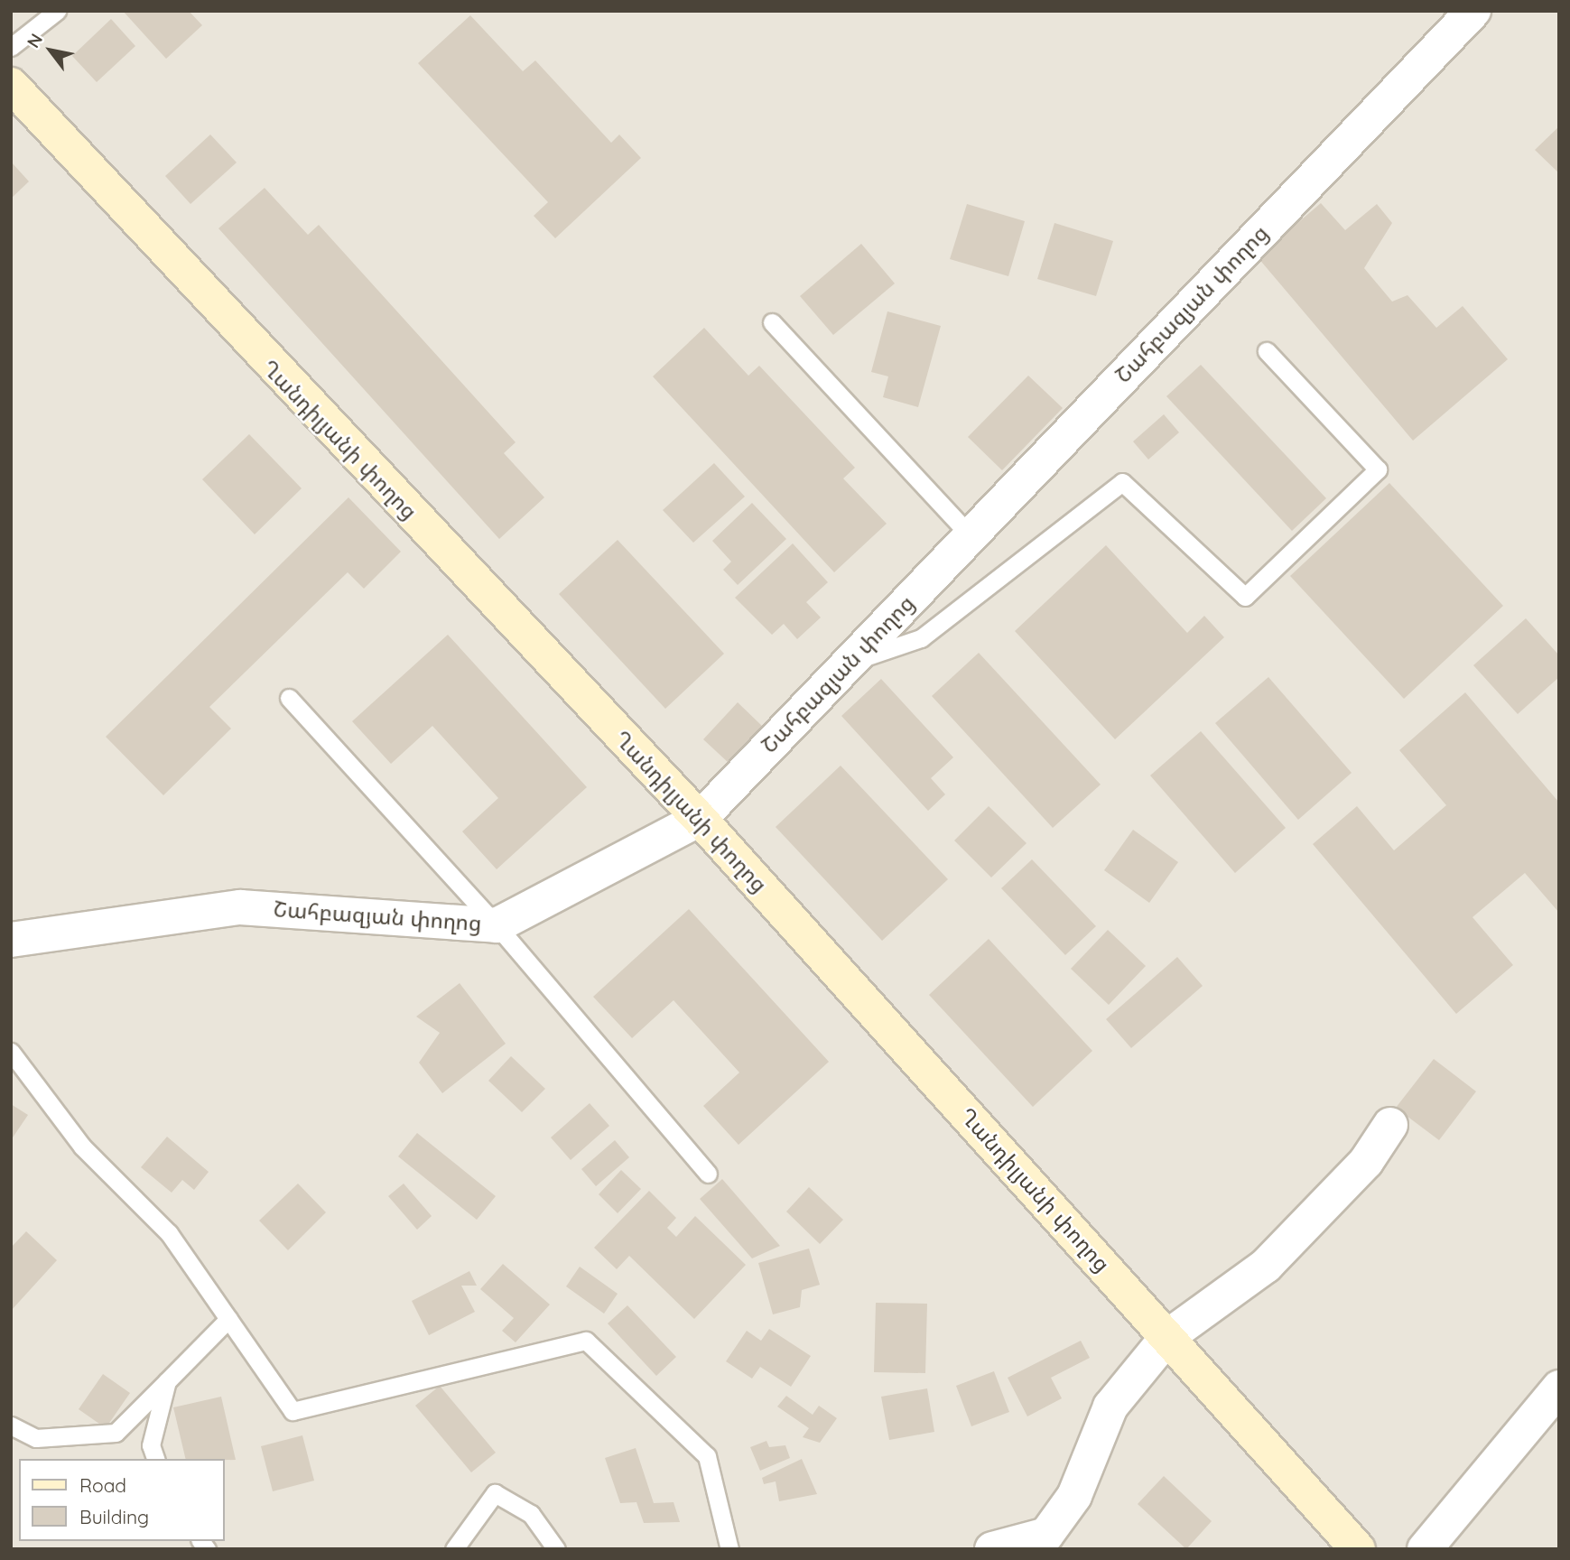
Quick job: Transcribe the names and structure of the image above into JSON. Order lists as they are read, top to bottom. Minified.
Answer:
{"streets":{"main road":["Ղանդիլյանի փողոց"],"street":["Շահբազյան փողոց"]},"crossings":[["Շահբազյան փողոց","Ղանդիլյանի փողոց"]],"legend":["Road","Building"],"north":"top left"}
